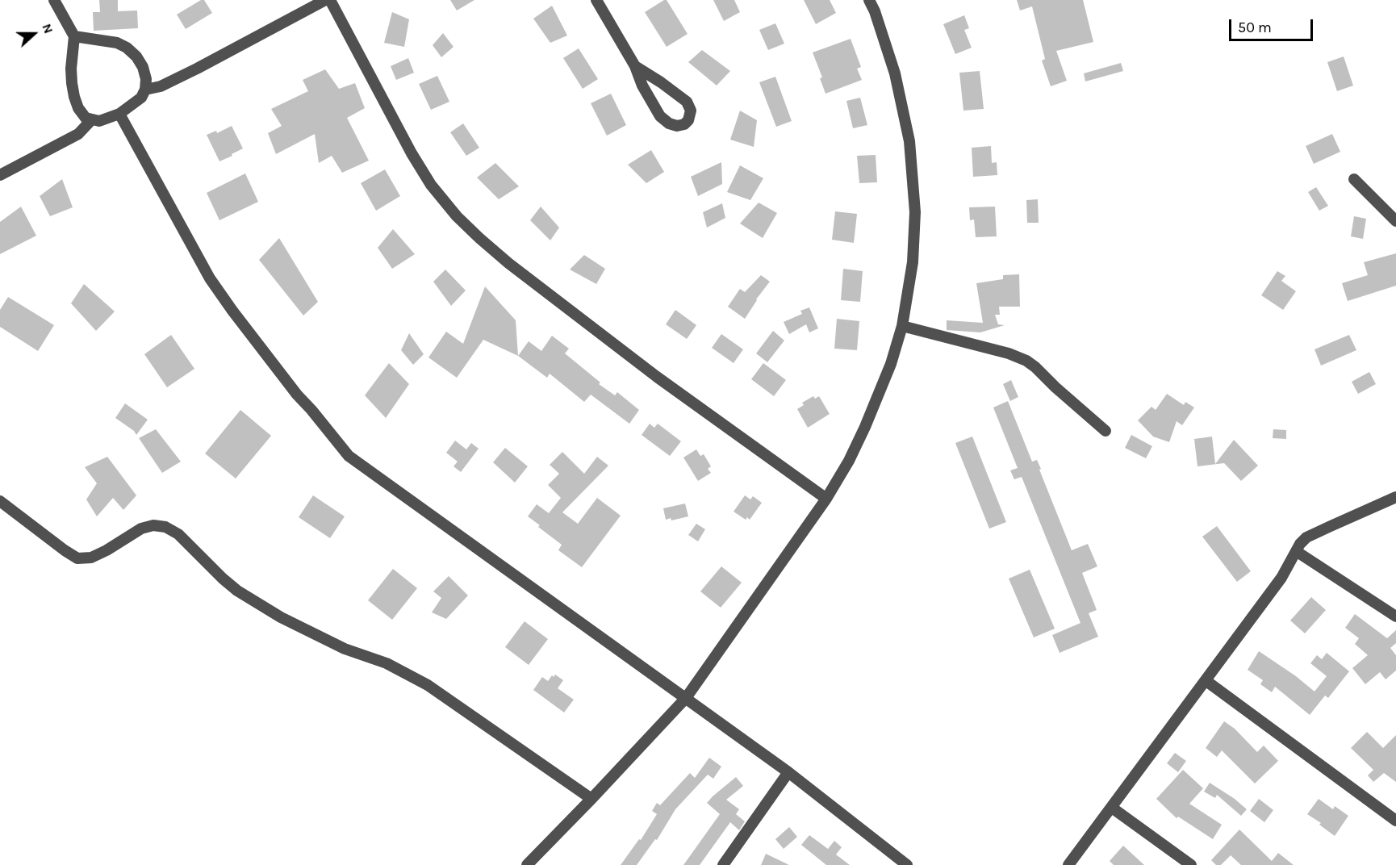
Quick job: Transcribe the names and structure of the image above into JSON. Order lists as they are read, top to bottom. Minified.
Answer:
{"scale_bar":"50 m","north":"right"}
